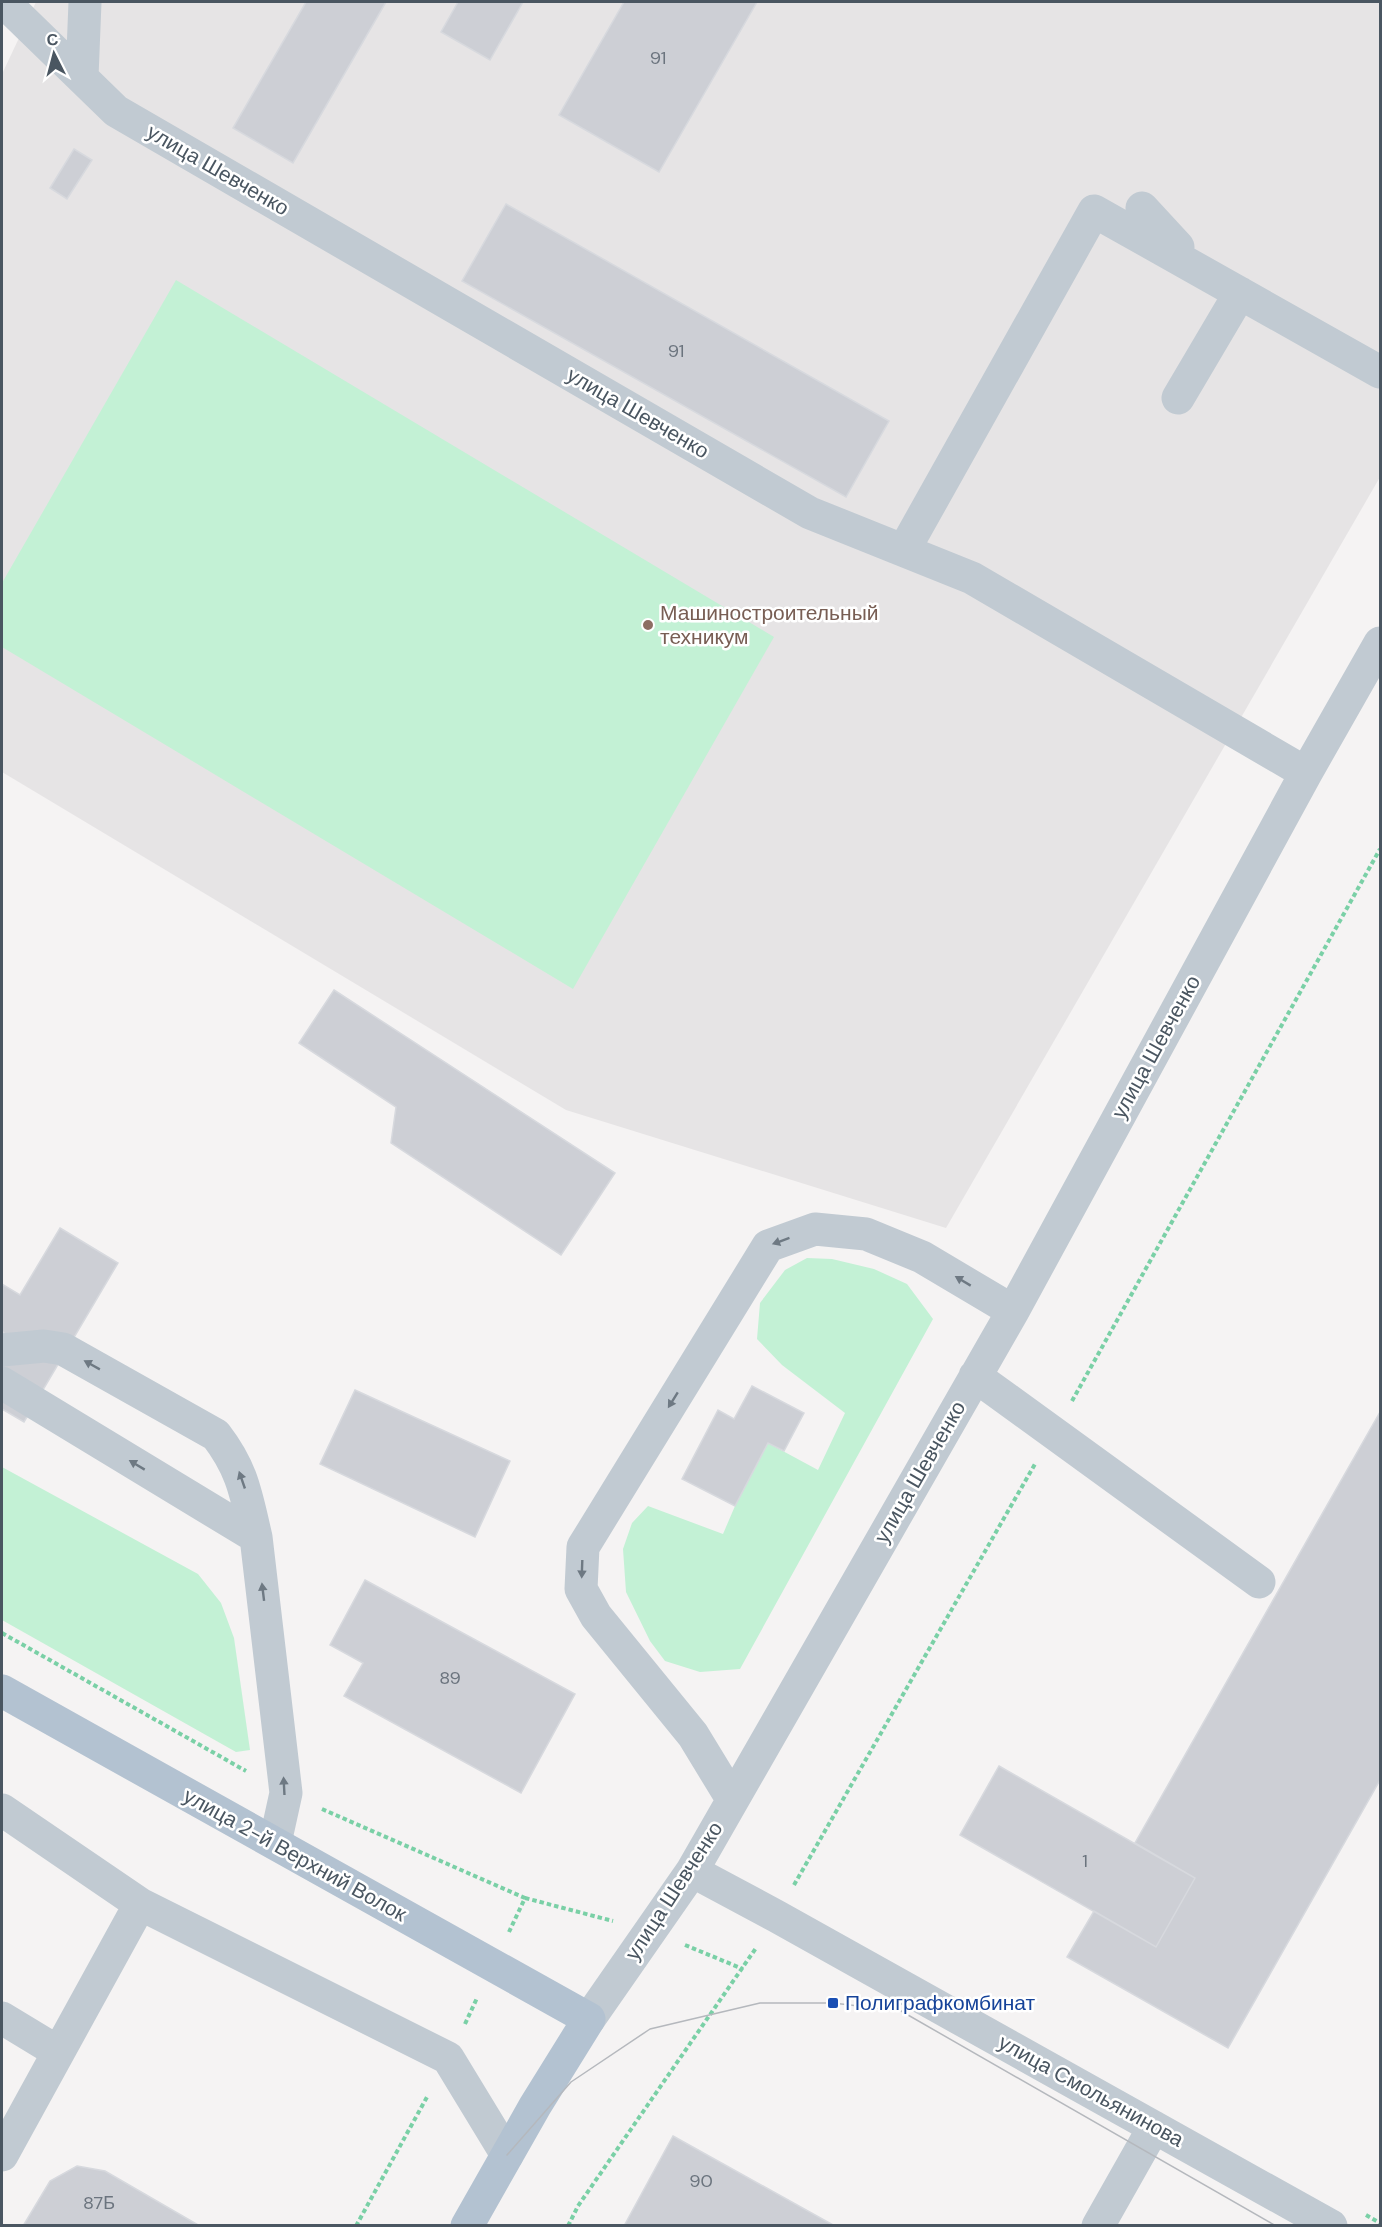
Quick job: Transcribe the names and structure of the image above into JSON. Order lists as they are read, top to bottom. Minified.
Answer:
{"streets":{"main road":["улица Шевченко","улица 2-й Верхний Волок"],"street":["улица Смольянинова"]},"crossings":[["улица Шевченко","улица 2-й Верхний Волок"],["улица Шевченко","улица Смольянинова"]],"places":{"other":["Машиностроительный техникум"],"transit":["Полиграфкомбинат"]},"house_numbers":["91","91","89","1","90","87Б"],"north":"top"}
